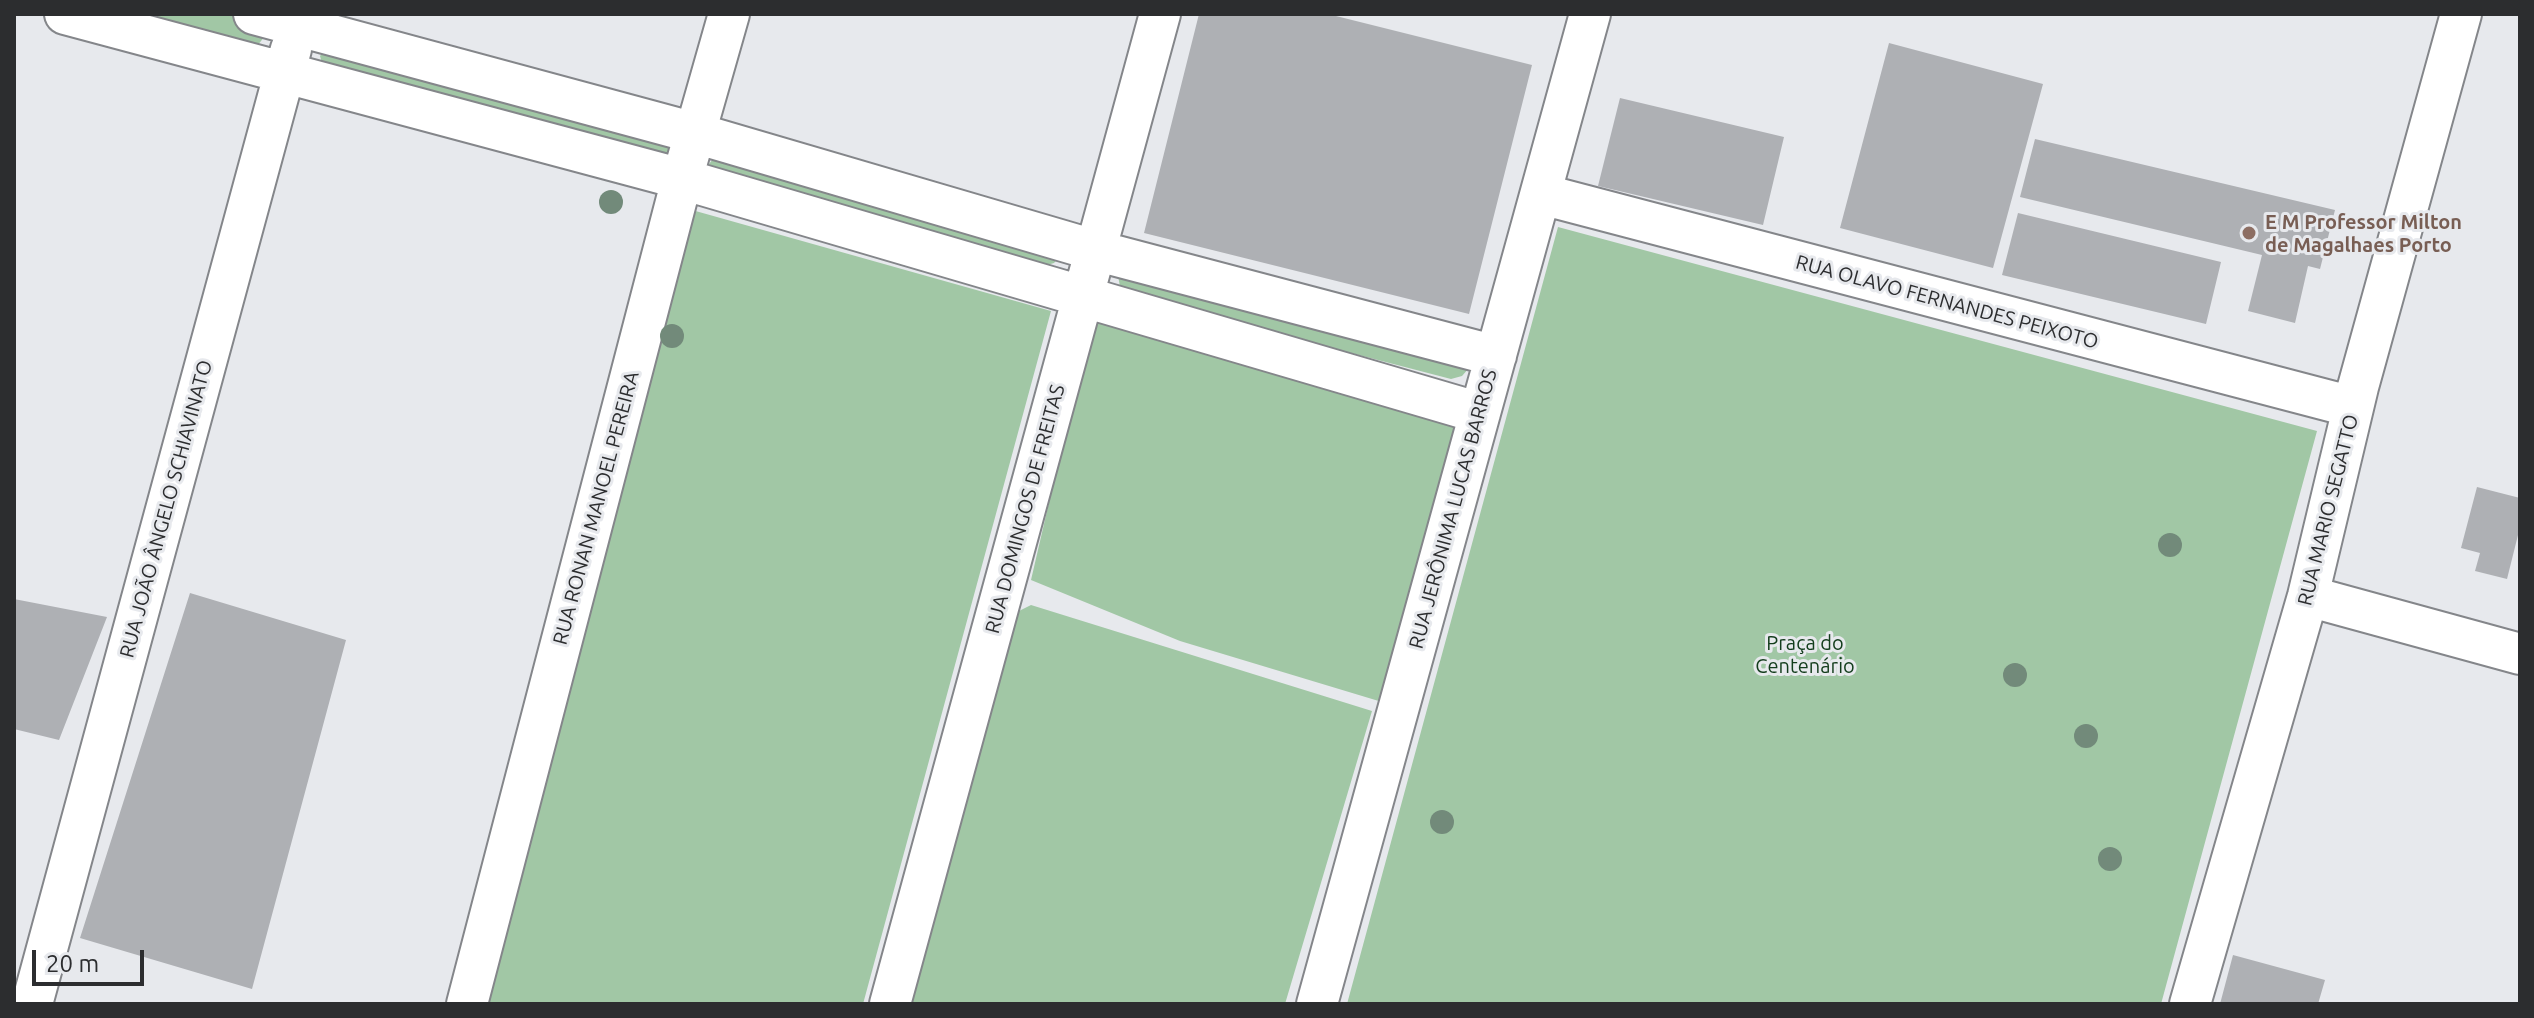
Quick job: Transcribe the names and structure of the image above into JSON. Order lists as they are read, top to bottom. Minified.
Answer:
{"streets":{"street":["RUA OLAVO FERNANDES PEIXOTO","RUA RONAN MANOEL PEREIRA","RUA JOÃO ÂNGELO SCHIAVINATO","RUA DOMINGOS DE FREITAS","RUA JERÔNIMA LUCAS BARROS","RUA MARIO SEGATTO"]},"crossings":[["RUA OLAVO FERNANDES PEIXOTO","RUA JERÔNIMA LUCAS BARROS"],["RUA OLAVO FERNANDES PEIXOTO","RUA MARIO SEGATTO"]],"parks":["Praça do Centenário"],"places":["E M Professor Milton de Magalhaes Porto"],"scale_bar":"20 m"}
